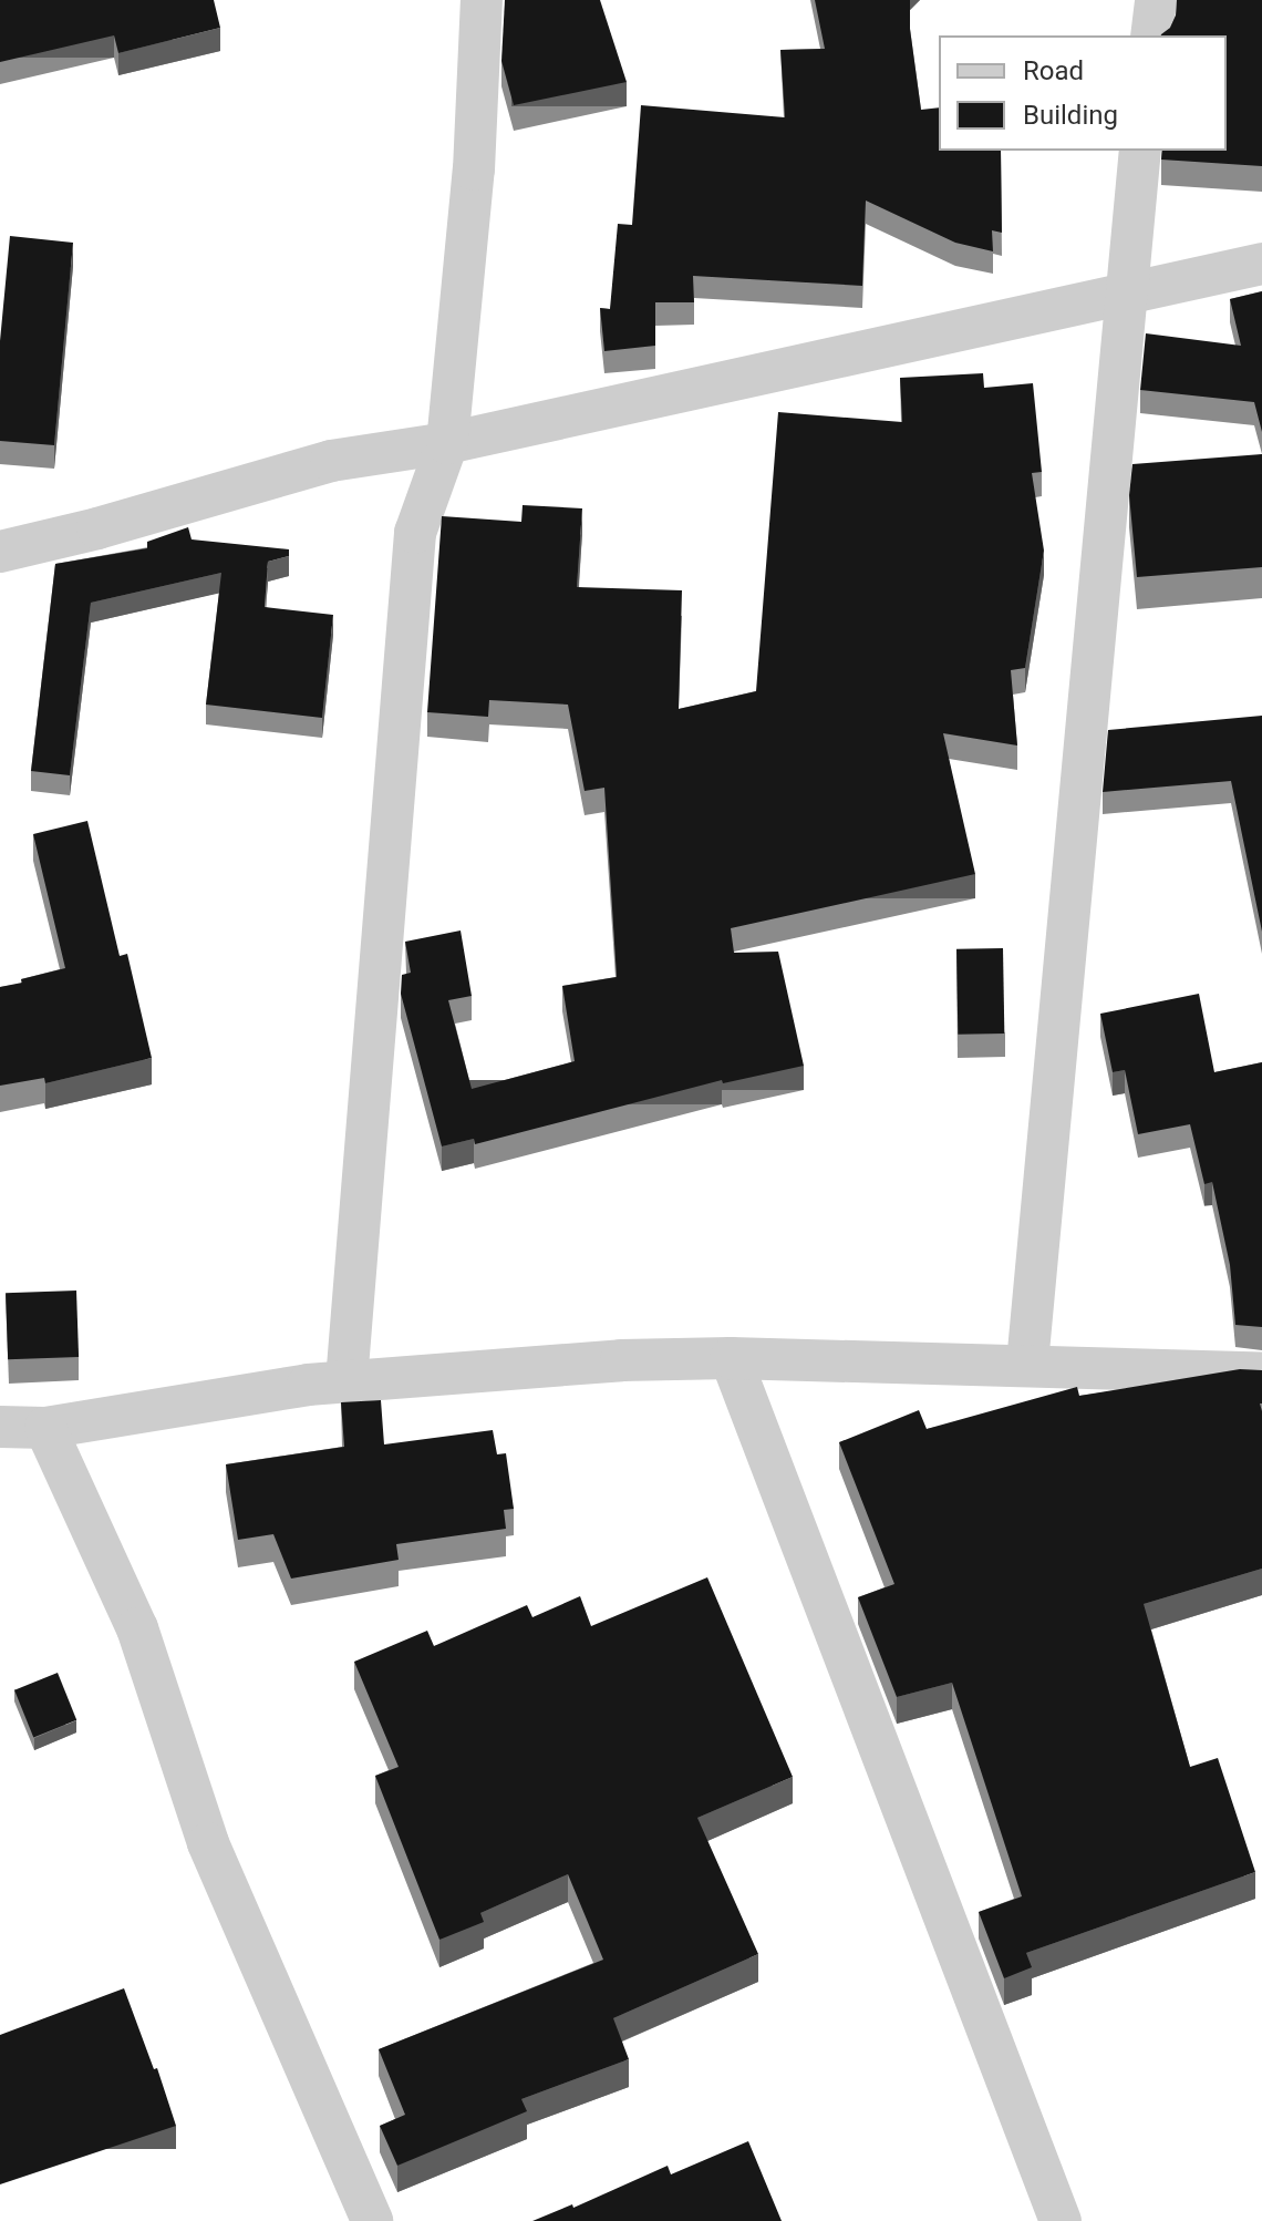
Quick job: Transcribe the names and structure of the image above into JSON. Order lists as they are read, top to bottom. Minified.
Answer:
{"legend":["Road","Building"]}
